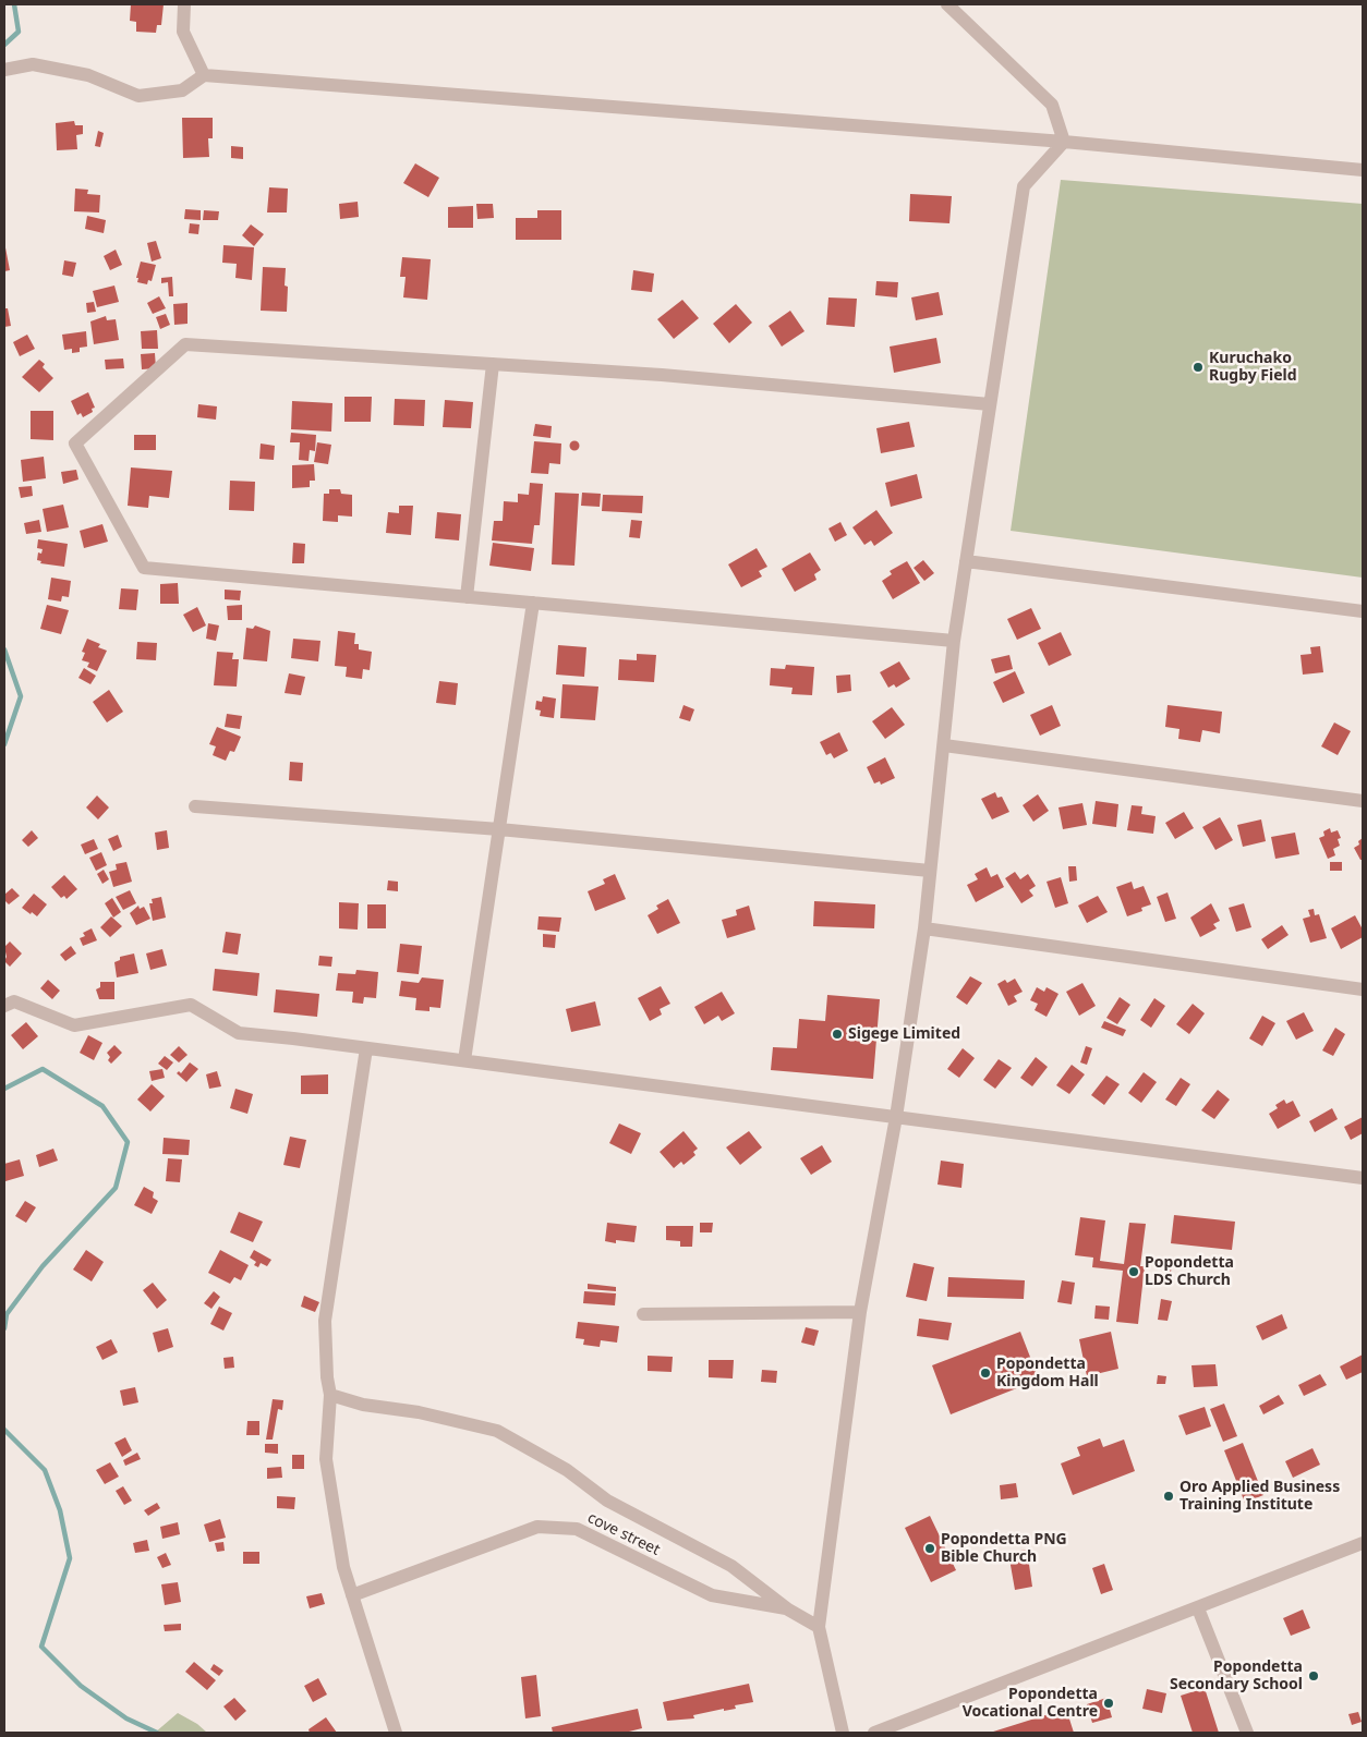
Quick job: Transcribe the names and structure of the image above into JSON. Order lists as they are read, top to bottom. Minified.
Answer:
{"streets":{"street":["cove street"]},"places":["Kuruchako Rugby Field","Sigege Limited","Popondetta LDS Church","Popondetta Kingdom Hall","Oro Applied Business Training Institute","Popondetta PNG Bible Church","Popondetta Secondary School","Popondetta Vocational Centre"]}
